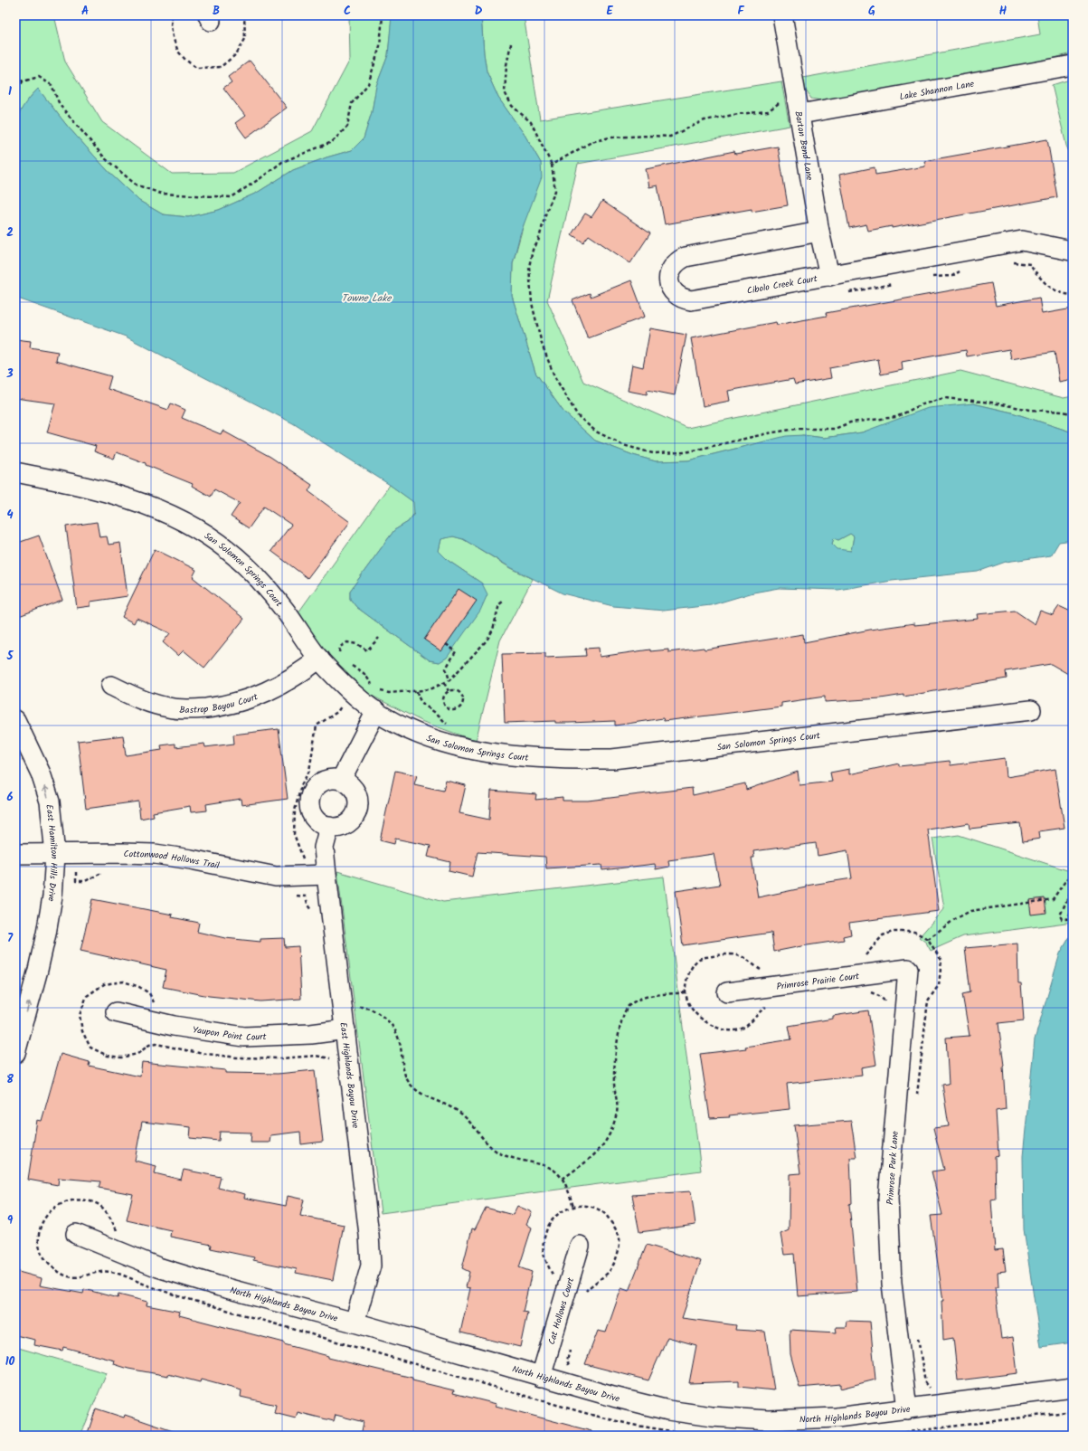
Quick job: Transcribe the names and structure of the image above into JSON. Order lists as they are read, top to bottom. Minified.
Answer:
{"streets":{"street":["Lake Shannon Lane","Barton Bend Lane","Cibolo Creek Court","San Solomon Springs Court","Bastrop Bayou Court","East Hamilton Hills Drive","Cottonwood Hollows Trail","Primrose Prairie Court","Yaupon Point Court","East Highlands Bayou Drive","Primrose Park Lane","North Highlands Bayou Drive","Cat Hollows Court"]},"crossings":[["Lake Shannon Lane","Barton Bend Lane"],["Barton Bend Lane","Cibolo Creek Court"],["San Solomon Springs Court","Bastrop Bayou Court"],["East Hamilton Hills Drive","Cottonwood Hollows Trail"],["Cottonwood Hollows Trail","East Highlands Bayou Drive"],["Primrose Prairie Court","Primrose Park Lane"],["Yaupon Point Court","East Highlands Bayou Drive"],["East Highlands Bayou Drive","North Highlands Bayou Drive"],["Primrose Park Lane","North Highlands Bayou Drive"],["North Highlands Bayou Drive","Cat Hollows Court"]],"one_way":["East Hamilton Hills Drive"],"water":["Towne Lake"],"grid":{"columns":["A","B","C","D","E","F","G","H"],"rows":["1","2","3","4","5","6","7","8","9","10"]}}
